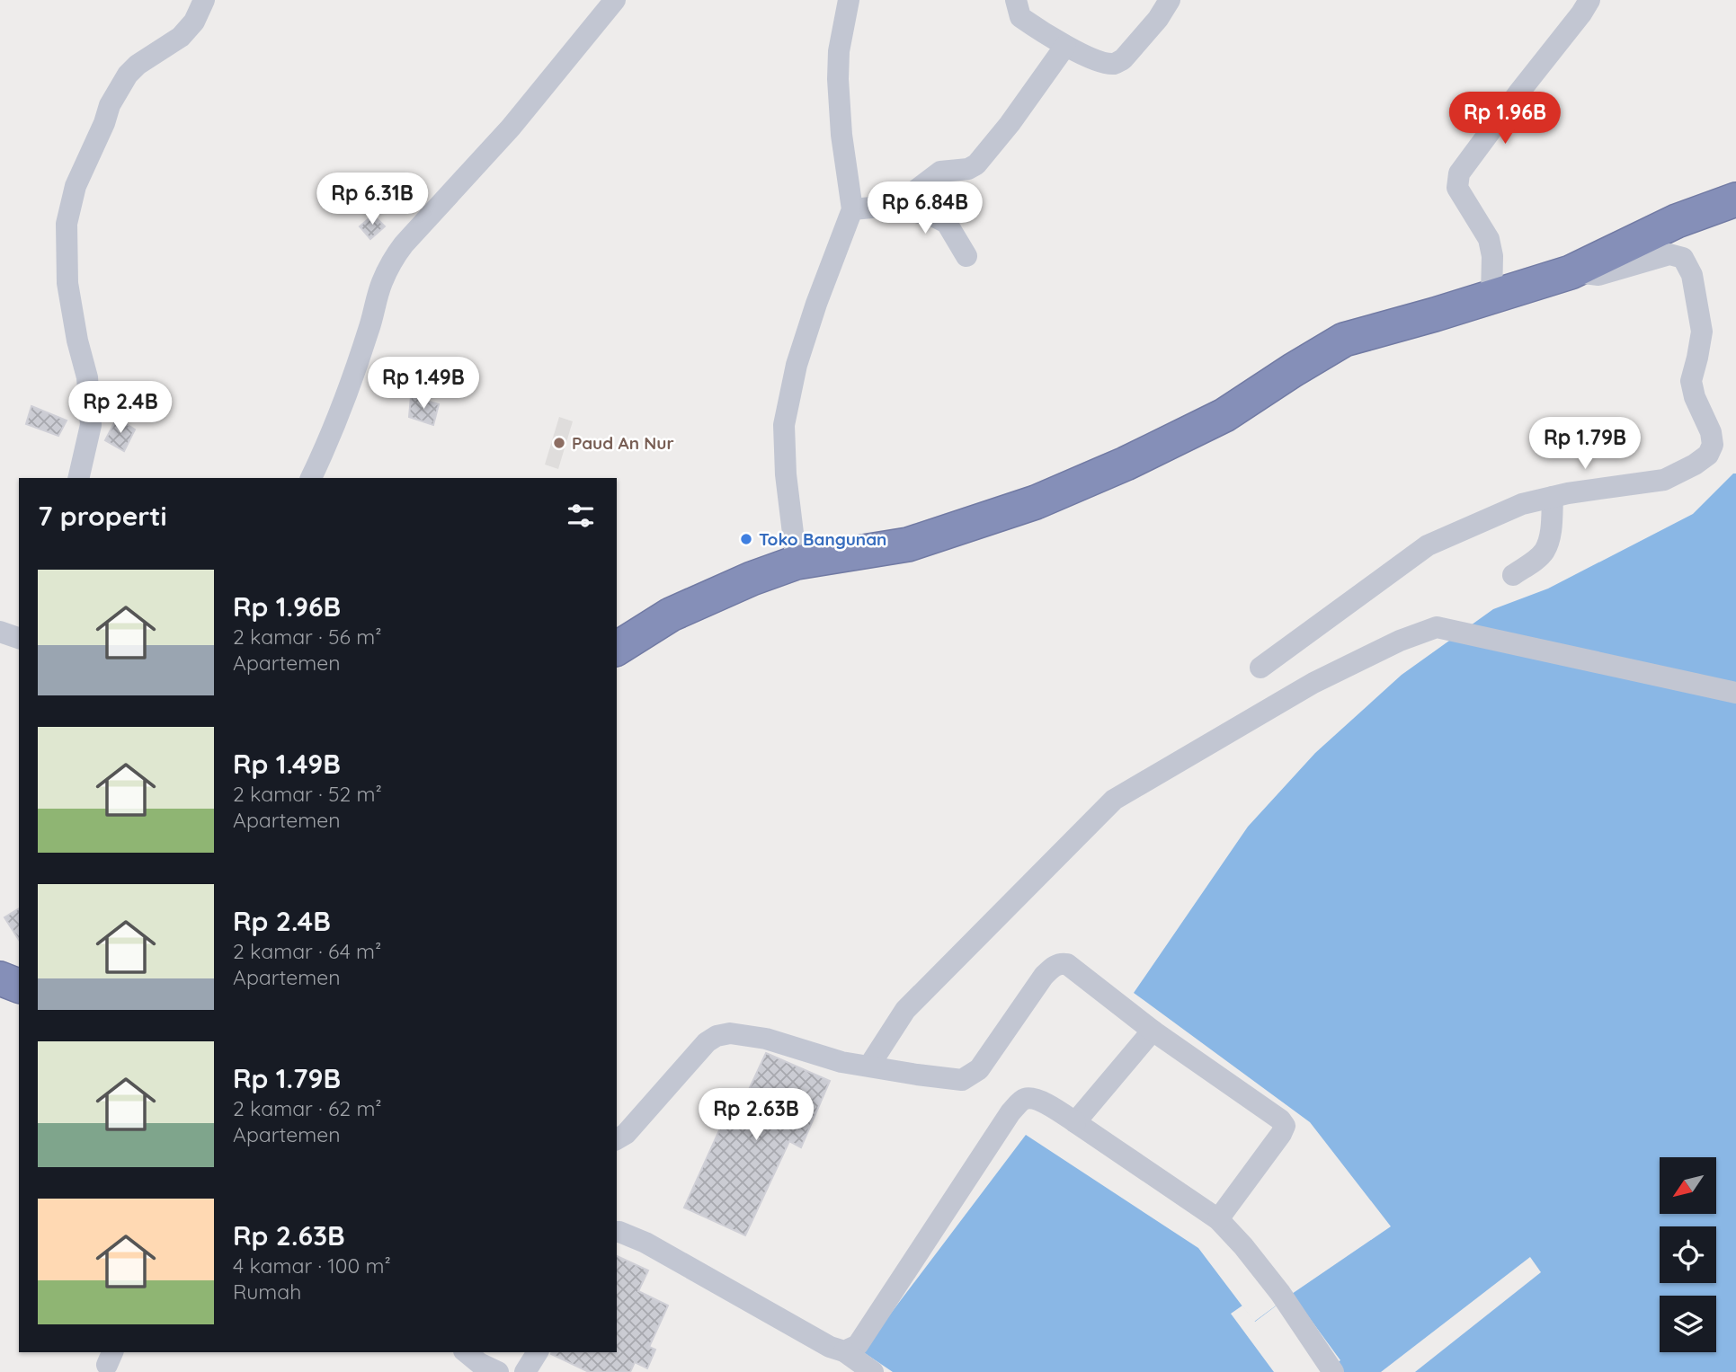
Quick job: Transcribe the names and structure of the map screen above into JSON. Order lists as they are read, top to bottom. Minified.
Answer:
{"places":["Paud An Nur","Toko Bangunan"],"north":"bottom left","page":{"price":["Rp 1.96B","Rp 6.31B","Rp 6.84B","Rp 1.49B","Rp 2.4B","Rp 1.79B","Rp 2.63B"],"heading":"7 properti","list":[{"name":"Rp 1.96B","note":"2 kamar · 56 m² · Apartemen"},{"name":"Rp 1.49B","note":"2 kamar · 52 m² · Apartemen"},{"name":"Rp 2.4B","note":"2 kamar · 64 m² · Apartemen"},{"name":"Rp 1.79B","note":"2 kamar · 62 m² · Apartemen"},{"name":"Rp 2.63B","note":"4 kamar · 100 m² · Rumah"}]}}
